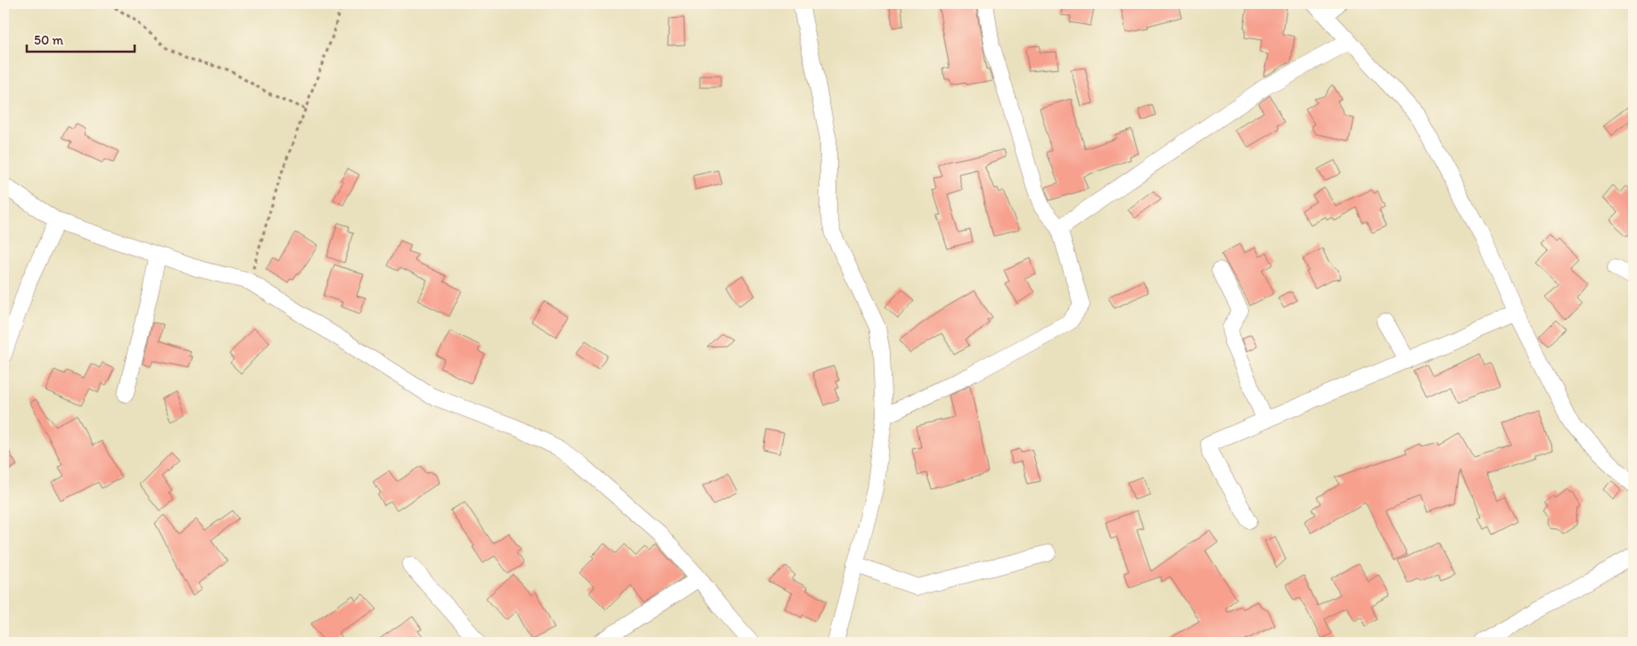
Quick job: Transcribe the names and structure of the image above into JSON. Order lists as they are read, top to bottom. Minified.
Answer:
{"scale_bar":"50 m"}
